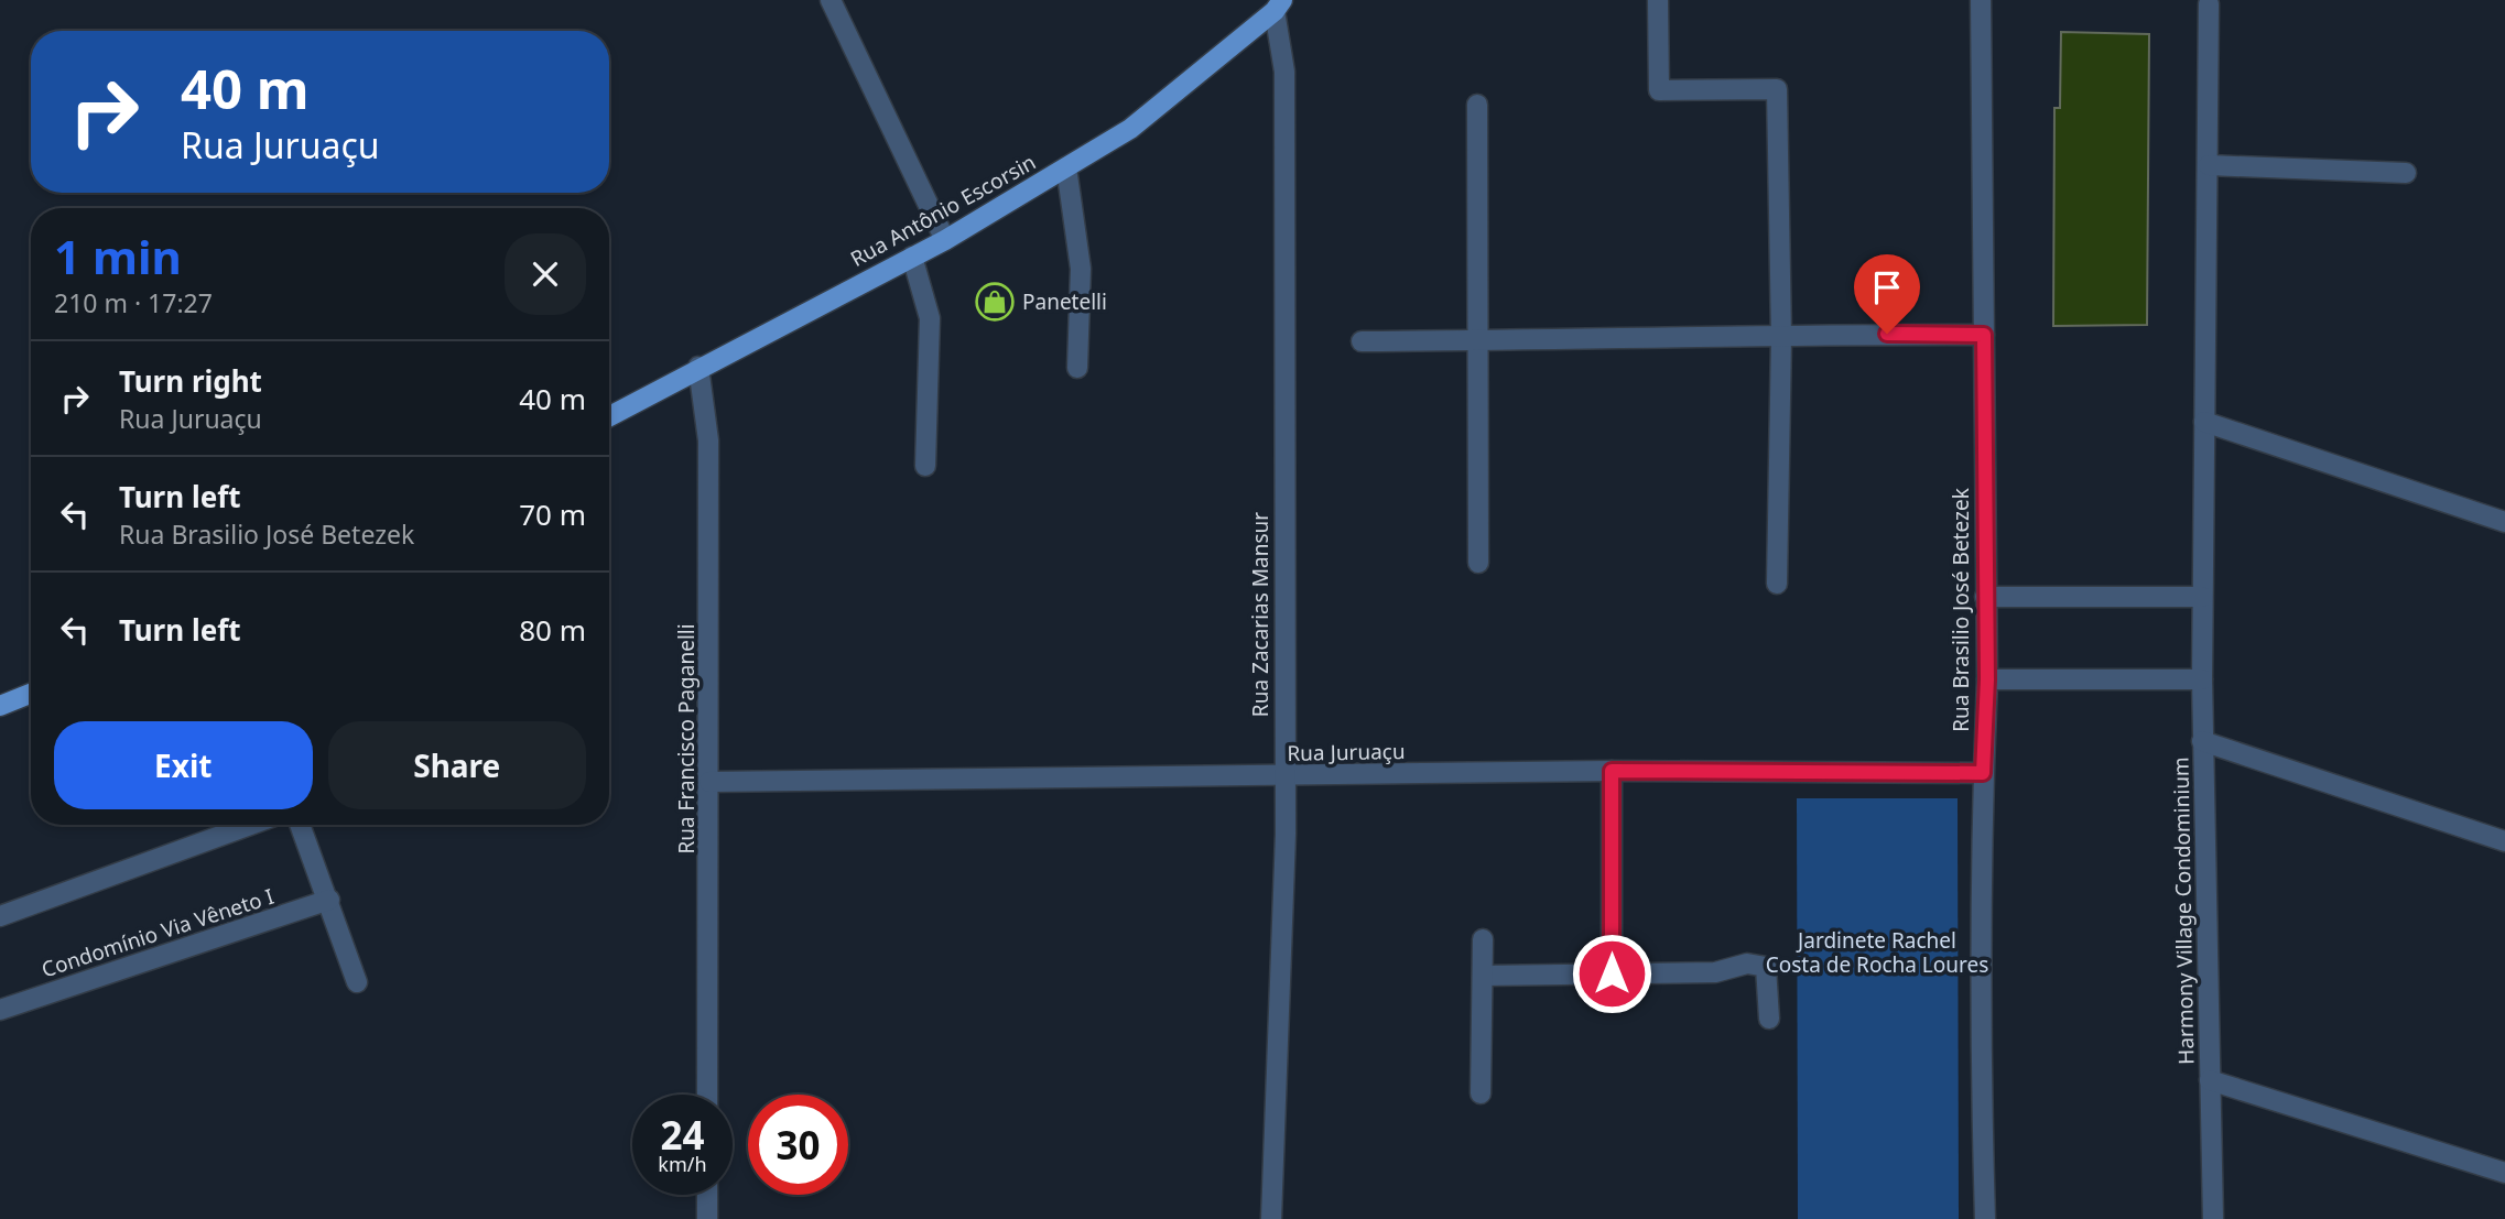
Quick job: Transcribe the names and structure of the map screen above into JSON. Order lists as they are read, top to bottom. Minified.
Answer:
{"streets":{"main road":["Rua Antônio Escorsin"],"street":["Rua Brasilio José Betezek","Rua Zacarias Mansur","Rua Francisco Paganelli","Rua Juruaçu","Harmony Village Condominium","Condomínio Via Vêneto I"]},"crossings":[["Rua Antônio Escorsin","Rua Zacarias Mansur"],["Rua Antônio Escorsin","Rua Francisco Paganelli"],["Rua Brasilio José Betezek","Rua Juruaçu"],["Rua Zacarias Mansur","Rua Juruaçu"],["Rua Francisco Paganelli","Rua Juruaçu"]],"parks":["Jardinete Rachel Costa de Rocha Loures"],"places":{"shop":["Panetelli"]},"page":{"turn":["40 m","Rua Juruaçu"],"heading":["1 min","210 m · 17:27"],"list":[{"name":"Turn right","note":"Rua Juruaçu","value":"40 m"},{"name":"Turn left","note":"Rua Brasilio José Betezek","value":"70 m"},{"name":"Turn left","value":"80 m"}],"buttons":["Exit","Share"],"speed":"24 km/h","limit":"30"}}
